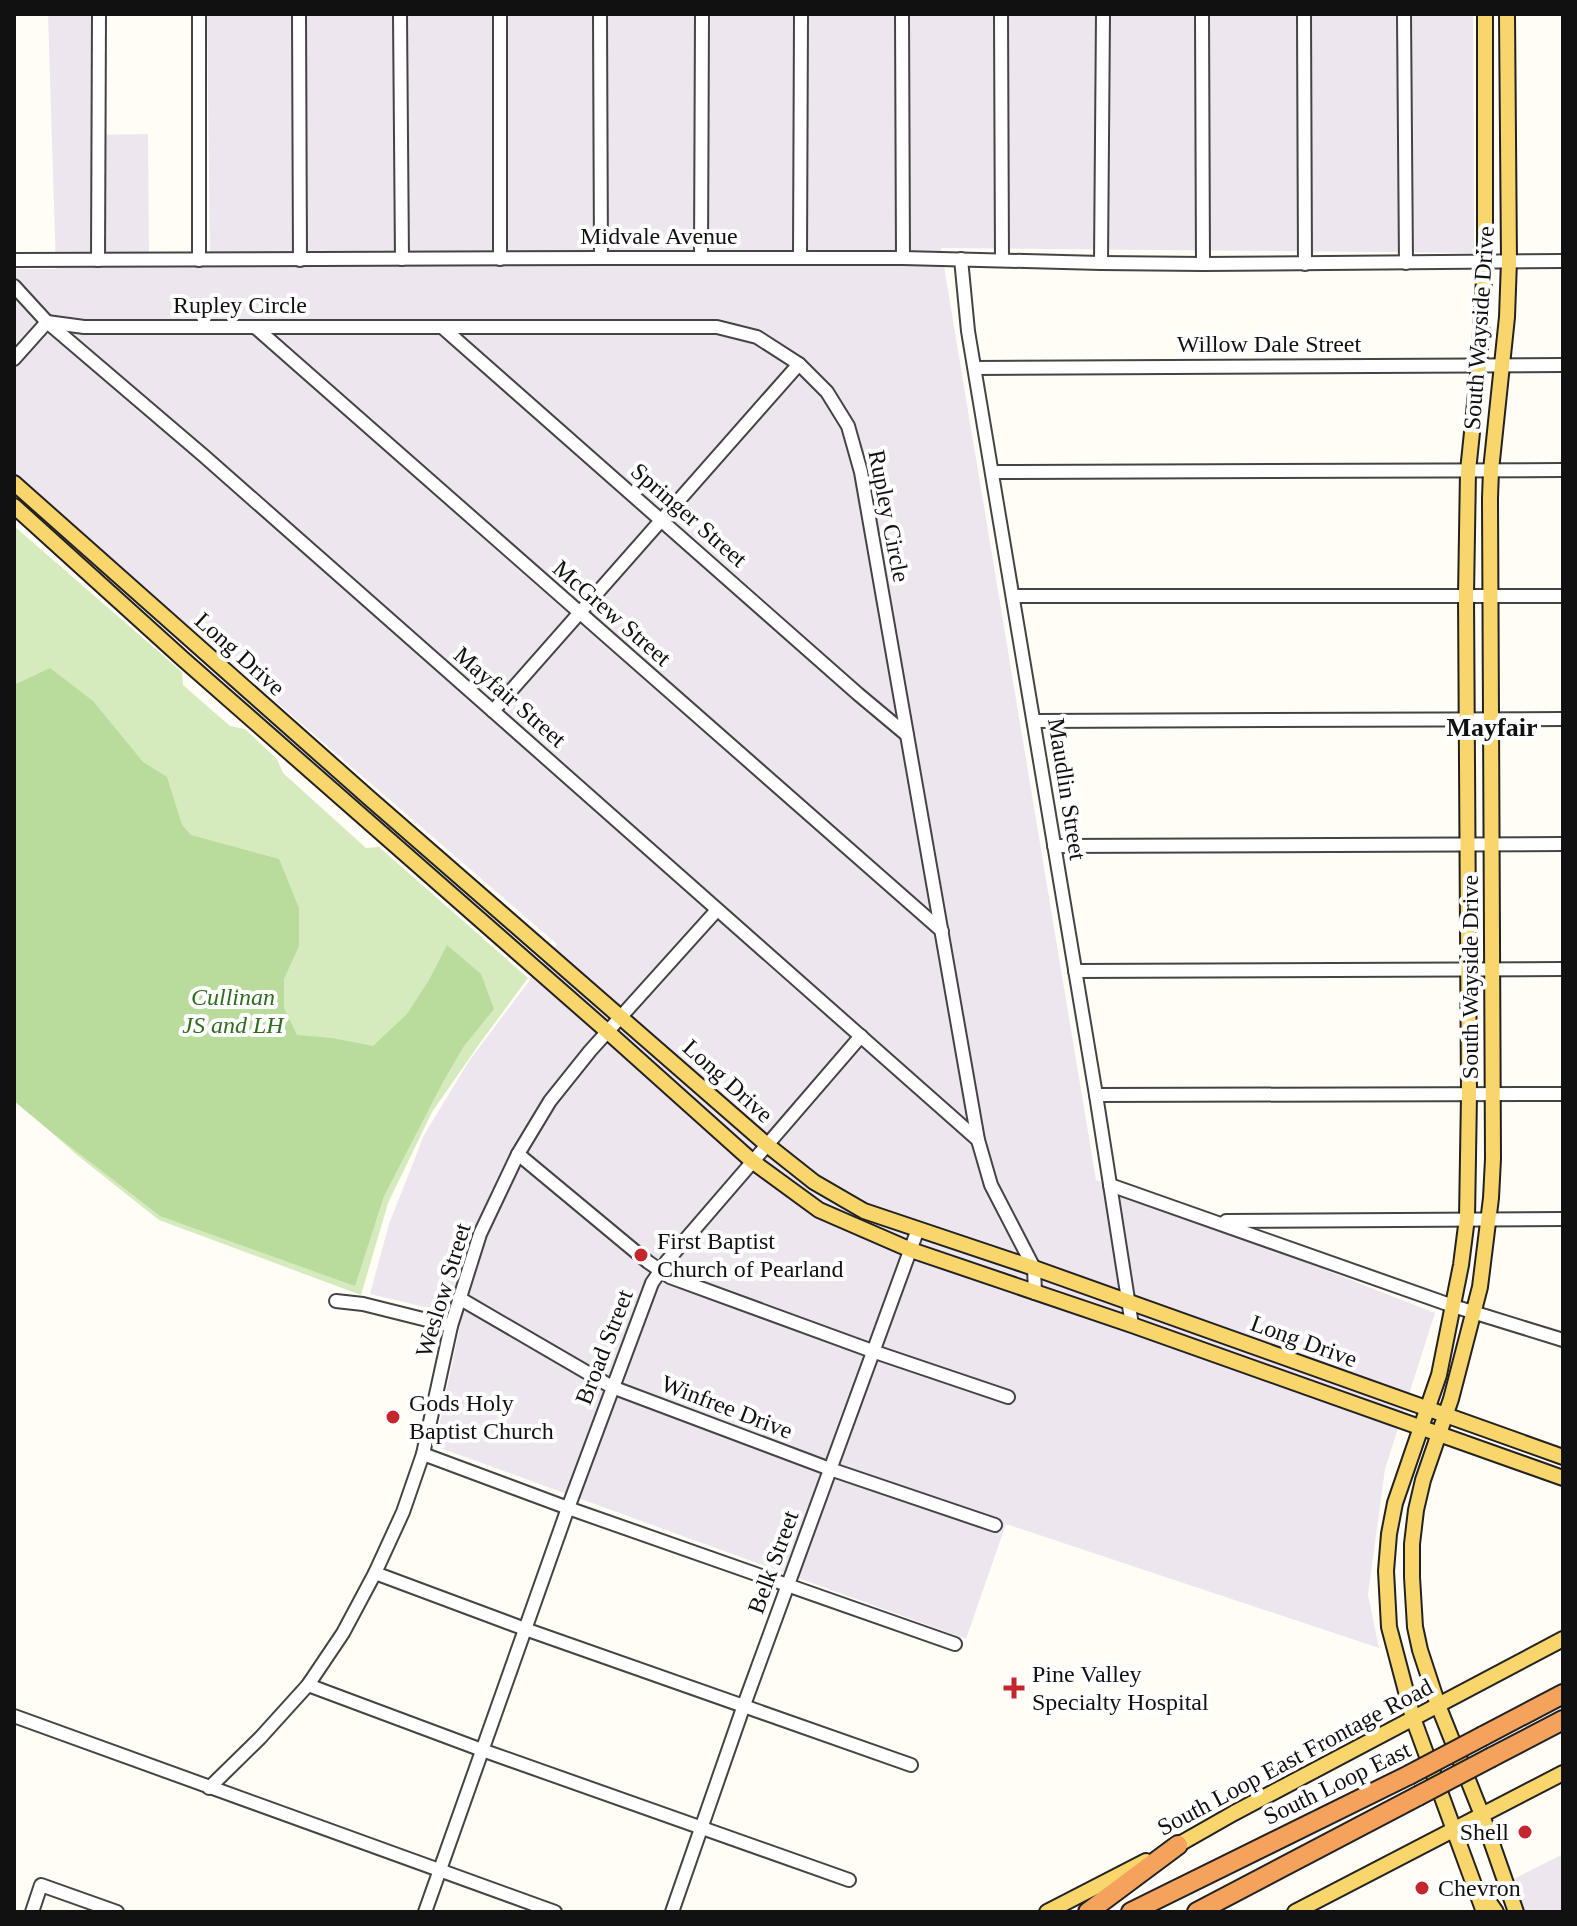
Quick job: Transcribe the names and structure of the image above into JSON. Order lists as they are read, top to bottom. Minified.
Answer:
{"streets":{"highway":["South Loop East"],"main road":["South Wayside Drive","Long Drive","South Loop East Frontage Road"],"street":["Midvale Avenue","Rupley Circle","Willow Dale Street","Springer Street","McGrew Street","Mayfair Street","Maudlin Street","Weslow Street","Broad Street","Winfree Drive","Belk Street"]},"crossings":[["Midvale Avenue","South Wayside Drive"],["Midvale Avenue","Maudlin Street"],["Rupley Circle","Springer Street"],["Rupley Circle","McGrew Street"],["Rupley Circle","Long Drive"],["Rupley Circle","Mayfair Street"],["South Wayside Drive","Willow Dale Street"],["South Wayside Drive","Long Drive"],["South Wayside Drive","South Loop East Frontage Road"],["Willow Dale Street","Maudlin Street"],["Long Drive","Maudlin Street"],["Long Drive","Weslow Street"],["Long Drive","Broad Street"],["Long Drive","Belk Street"],["Mayfair Street","Weslow Street"],["Mayfair Street","Broad Street"],["Weslow Street","Winfree Drive"],["Broad Street","Winfree Drive"],["Winfree Drive","Belk Street"]],"districts":["Mayfair"],"parks":["Cullinan JS and LH"],"places":{"other":["First Baptist Church of Pearland","Gods Holy Baptist Church","Shell","Chevron"],"health":["Pine Valley Specialty Hospital"]}}
